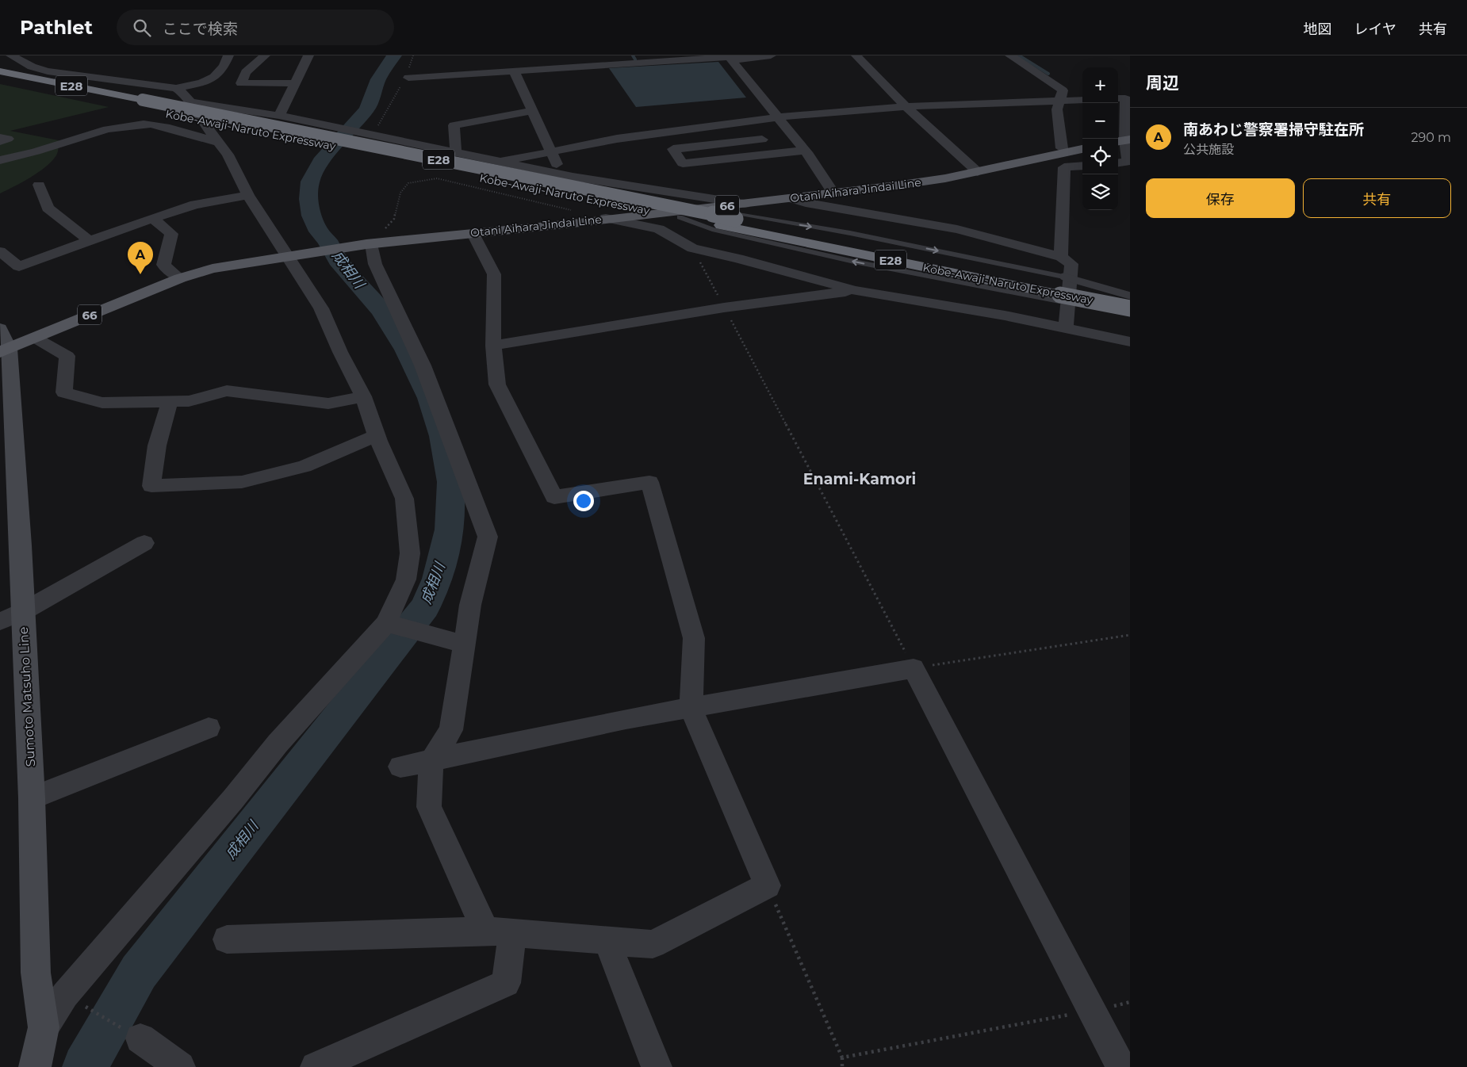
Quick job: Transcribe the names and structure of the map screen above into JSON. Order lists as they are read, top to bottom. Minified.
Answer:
{"streets":{"highway":["E28","Kobe-Awaji-Naruto Expressway"],"main road":["Otani Aihara Jindai Line","66","Sumoto Matsuho Line"]},"crossings":[["Kobe-Awaji-Naruto Expressway","Otani Aihara Jindai Line"],["Otani Aihara Jindai Line","Sumoto Matsuho Line"]],"districts":["Enami-Kamori"],"water":["成相川"],"page":{"header":"Pathlet","search":"ここで検索","nav":["地図","レイヤ","共有"],"heading":"周辺","map_buttons":["+","−"],"list":[{"mark":"A","name":"南あわじ警察署掃守駐在所","note":"公共施設","value":"290 m"}],"buttons":["保存","共有"],"pins":"A"}}
